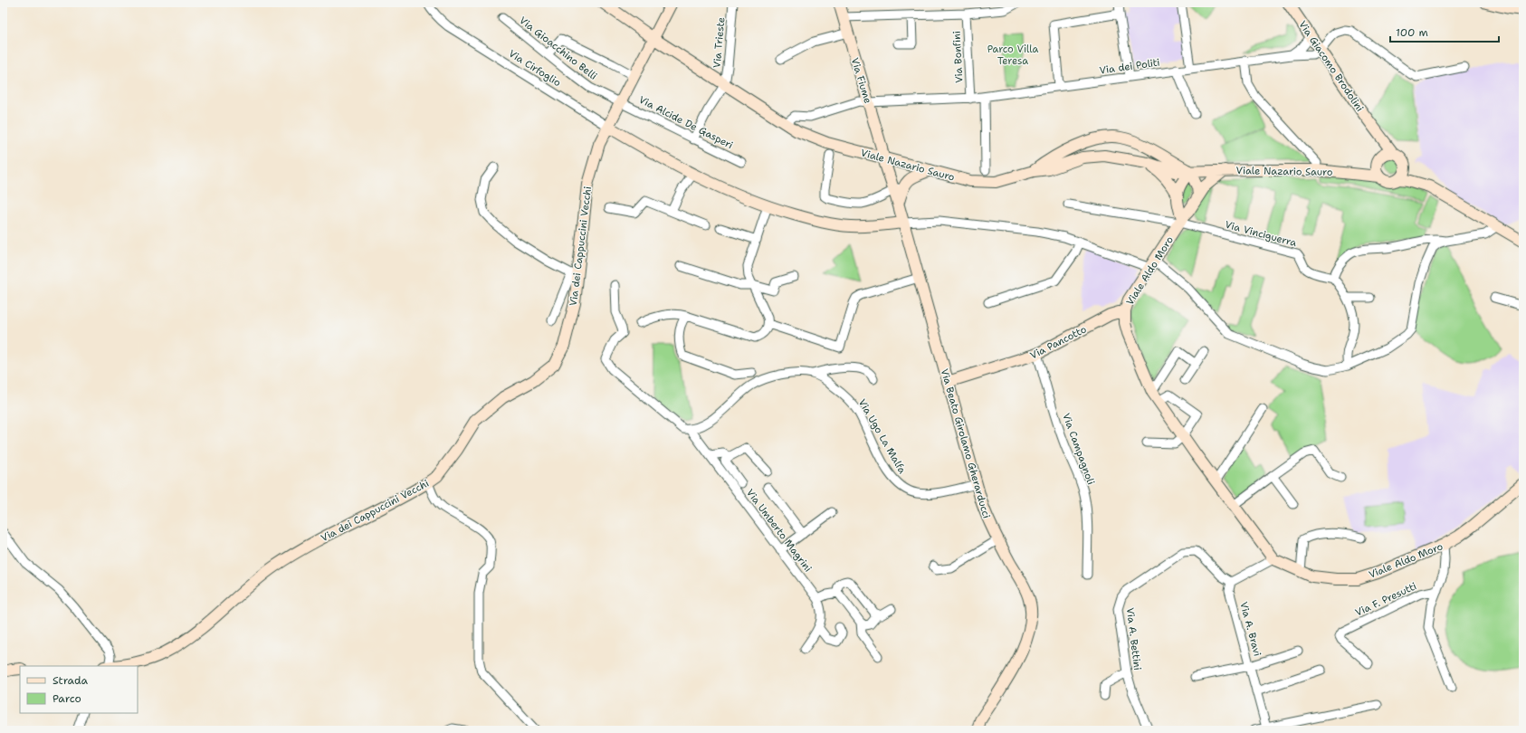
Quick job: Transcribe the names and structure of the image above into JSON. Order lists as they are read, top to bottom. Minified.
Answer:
{"streets":{"street":["Via Trieste","Via Gioacchino Belli","Via Bonfini","Via dei Politi","Via Giacomo Brodolini","Via Cirfoglio","Via Fiume","Via Alcide De Gasperi","Viale Nazario Sauro","Via Vinciguerra","Via dei Cappuccini Vecchi","Viale Aldo Moro","Via Pancotto","Via Ugo La Malfa","Via Beato Girolamo Gherarducci","Via Campagnoli","Via Umberto Magrini","Via F. Presutti","Via A. Bravi","Via A. Bettini"]},"crossings":[["Via Trieste","Viale Nazario Sauro"],["Via Gioacchino Belli","Via Alcide De Gasperi"],["Via Gioacchino Belli","Via dei Cappuccini Vecchi"],["Via Bonfini","Via dei Politi"],["Via dei Politi","Via Giacomo Brodolini"],["Via dei Politi","Via Fiume"],["Via Giacomo Brodolini","Viale Nazario Sauro"],["Via Cirfoglio","Via dei Cappuccini Vecchi"],["Via Fiume","Viale Nazario Sauro"],["Via Fiume","Via Beato Girolamo Gherarducci"],["Via Alcide De Gasperi","Via dei Cappuccini Vecchi"],["Viale Nazario Sauro","Via dei Cappuccini Vecchi"],["Viale Nazario Sauro","Viale Aldo Moro"],["Via Vinciguerra","Viale Aldo Moro"],["Viale Aldo Moro","Via Pancotto"],["Via Pancotto","Via Beato Girolamo Gherarducci"],["Via Pancotto","Via Campagnoli"],["Via Ugo La Malfa","Via Beato Girolamo Gherarducci"],["Via Ugo La Malfa","Via Umberto Magrini"],["Via A. Bravi","Via A. Bettini"]],"parks":["Parco Villa Teresa"],"legend":["Strada","Parco"],"scale_bar":"100 m"}
